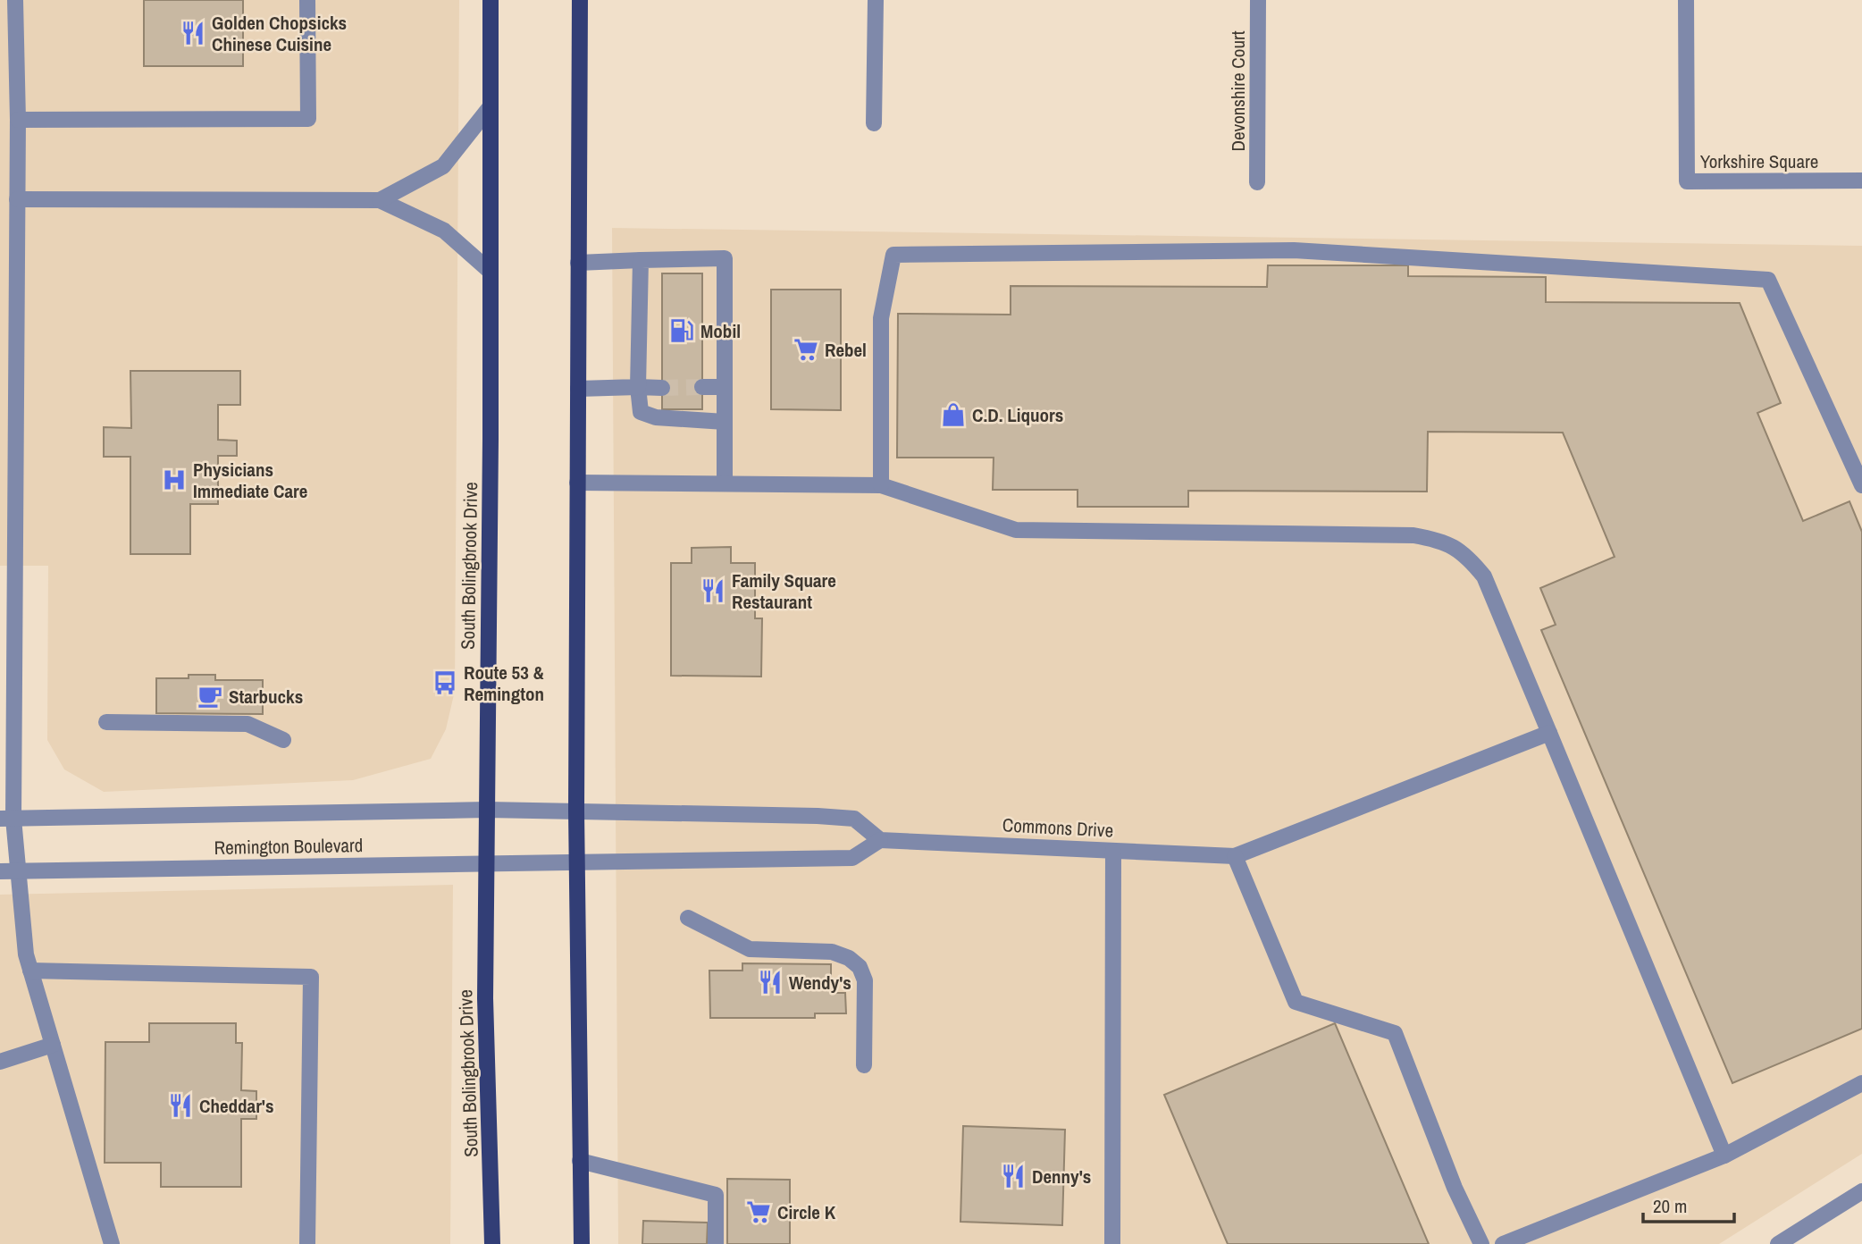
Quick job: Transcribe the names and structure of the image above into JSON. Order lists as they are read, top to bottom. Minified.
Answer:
{"streets":{"main road":["South Bolingbrook Drive"],"street":["Devonshire Court","Yorkshire Square","Commons Drive","Remington Boulevard"]},"crossings":[["South Bolingbrook Drive","Remington Boulevard"]],"places":{"restaurant":["Golden Chopsicks Chinese Cuisine","Family Square Restaurant","Wendy's","Cheddar's","Denny's"],"fuel station":["Mobil"],"supermarket":["Rebel","Circle K"],"shop":["C.D. Liquors"],"hospital":["Physicians Immediate Care"],"bus stop":["Route 53 & Remington"],"cafe":["Starbucks"]},"scale_bar":"20 m"}
